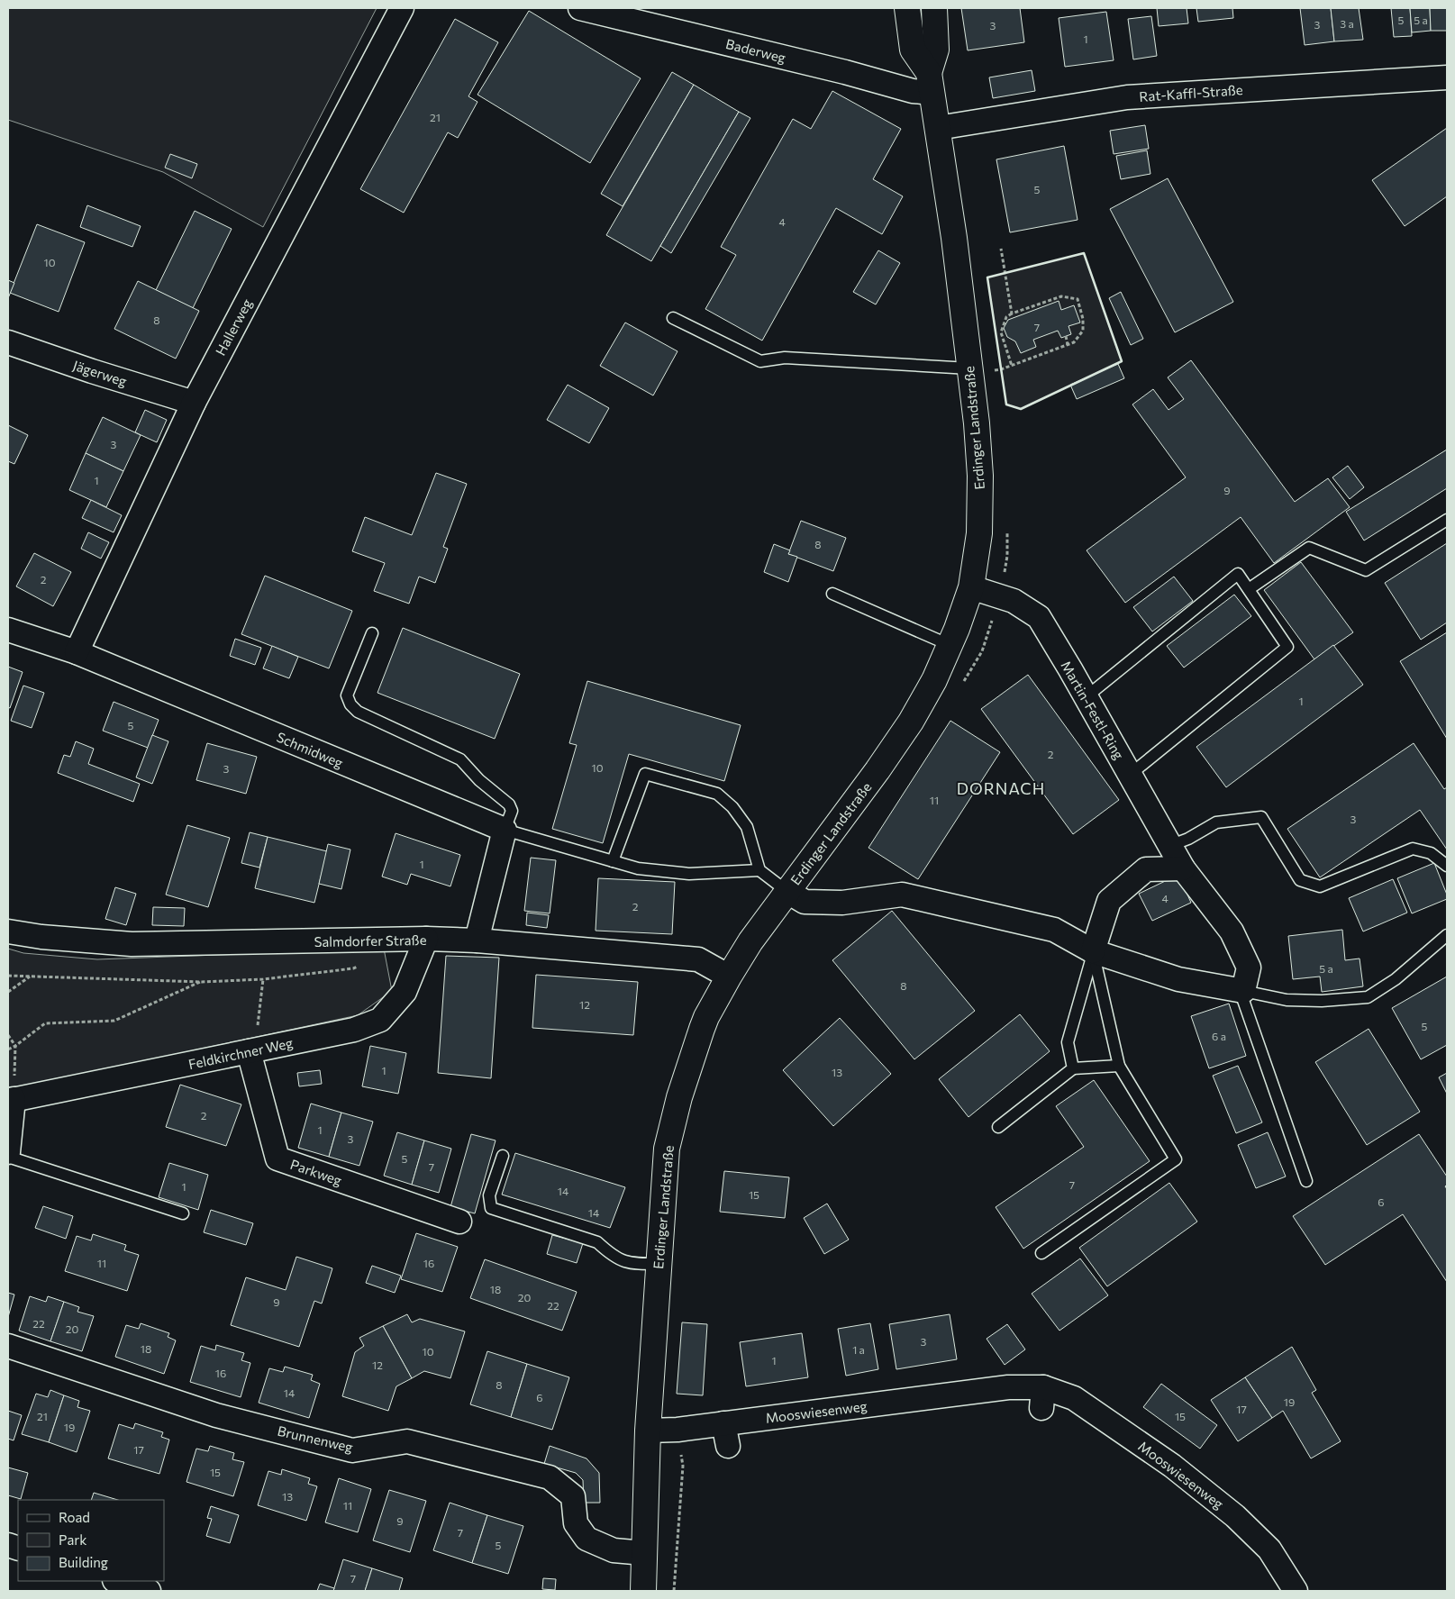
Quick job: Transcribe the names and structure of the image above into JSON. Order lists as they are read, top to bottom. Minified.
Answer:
{"streets":{"street":["Baderweg","Rat-Kaffl-Straße","Hallerweg","Jägerweg","Erdinger Landstraße","Martin-Festl-Ring","Schmidweg","Salmdorfer Straße","Feldkirchner Weg","Parkweg","Mooswiesenweg","Brunnenweg"]},"crossings":[["Baderweg","Erdinger Landstraße"],["Rat-Kaffl-Straße","Erdinger Landstraße"],["Hallerweg","Jägerweg"],["Hallerweg","Schmidweg"],["Erdinger Landstraße","Martin-Festl-Ring"],["Erdinger Landstraße","Salmdorfer Straße"],["Erdinger Landstraße","Mooswiesenweg"],["Erdinger Landstraße","Brunnenweg"],["Salmdorfer Straße","Feldkirchner Weg"],["Feldkirchner Weg","Parkweg"]],"districts":["DORNACH"],"house_numbers":["5","5 a","3 a","3","3","1","21","5","4","10","8","7","3","1","9","8","2","1","5","2","10","3","11","3","1","4","2","5 a","8","12","5","6 a","1","13","2","1","3","5","7","7","1","14","15","6","14","11","16","18","20","9","22","22","20","3","18","1 a","10","1","12","16","8","14","6","19","17","21","15","19","17","15","13","11","9","7","5","7"],"legend":["Road","Park","Building"]}
